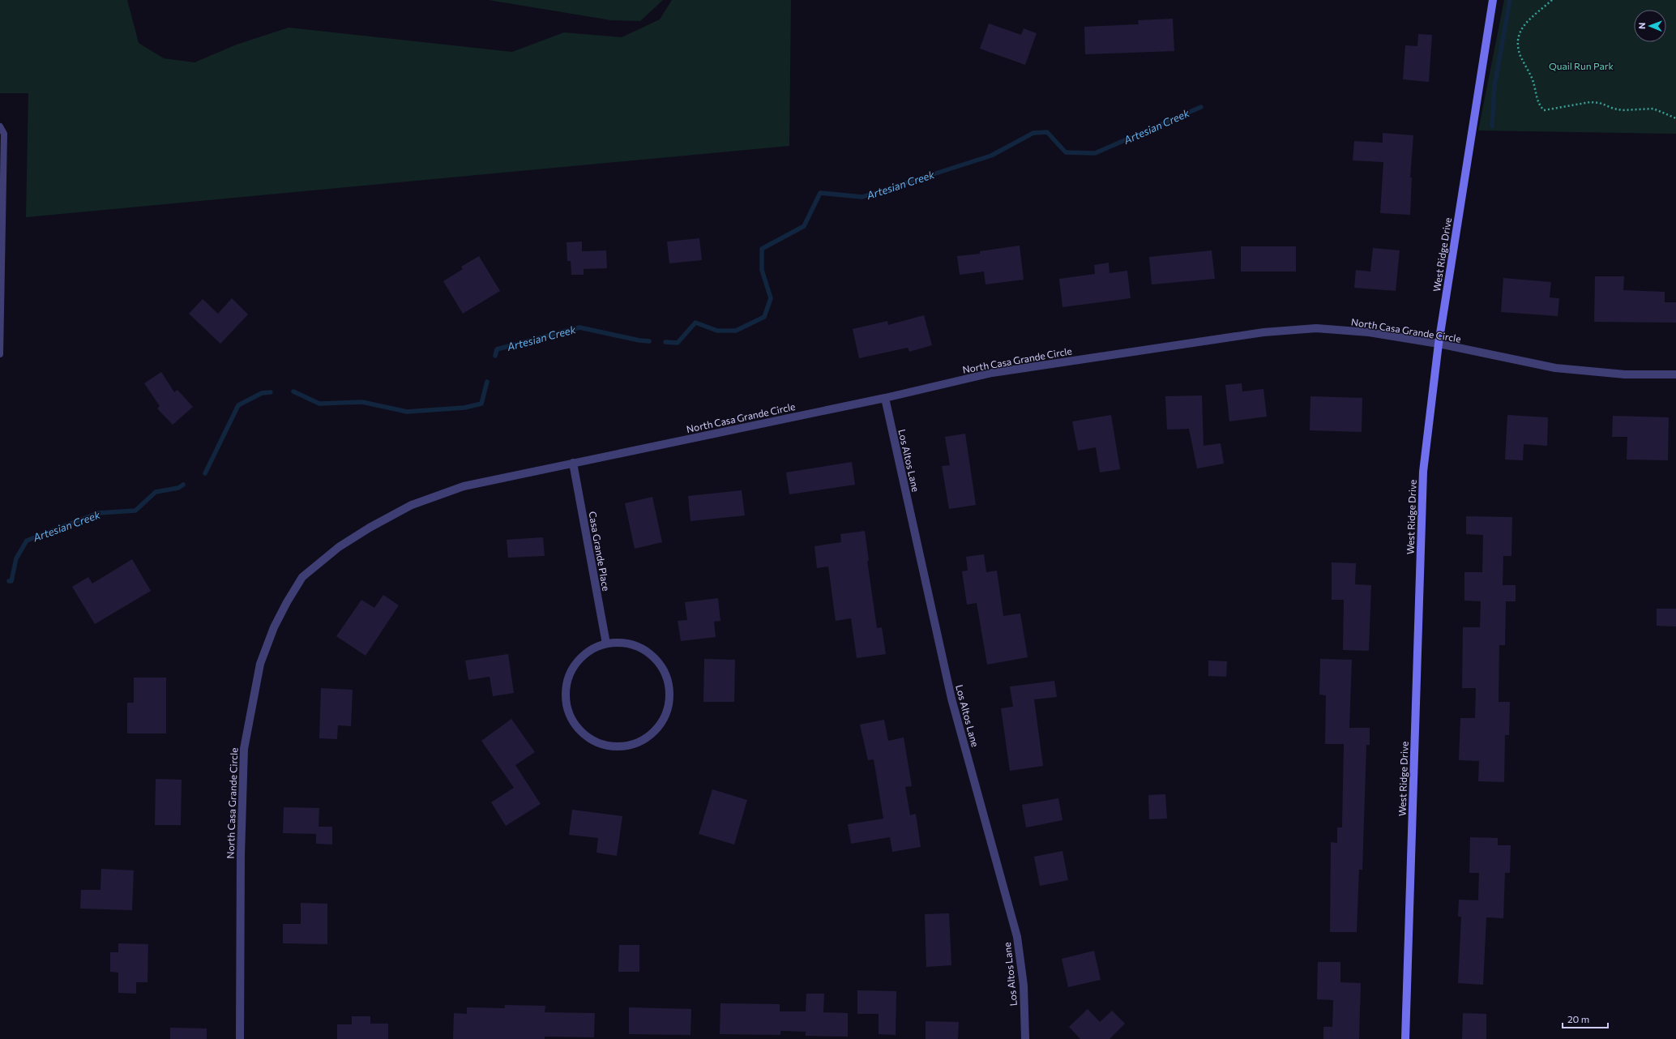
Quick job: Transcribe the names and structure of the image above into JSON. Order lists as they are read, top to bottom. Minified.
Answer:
{"streets":{"street":["West Ridge Drive","North Casa Grande Circle","Los Altos Lane","Casa Grande Place"]},"crossings":[["West Ridge Drive","North Casa Grande Circle"],["North Casa Grande Circle","Los Altos Lane"],["North Casa Grande Circle","Casa Grande Place"]],"water":["Artesian Creek"],"parks":["Quail Run Park"],"scale_bar":"20 m","north":"left"}
